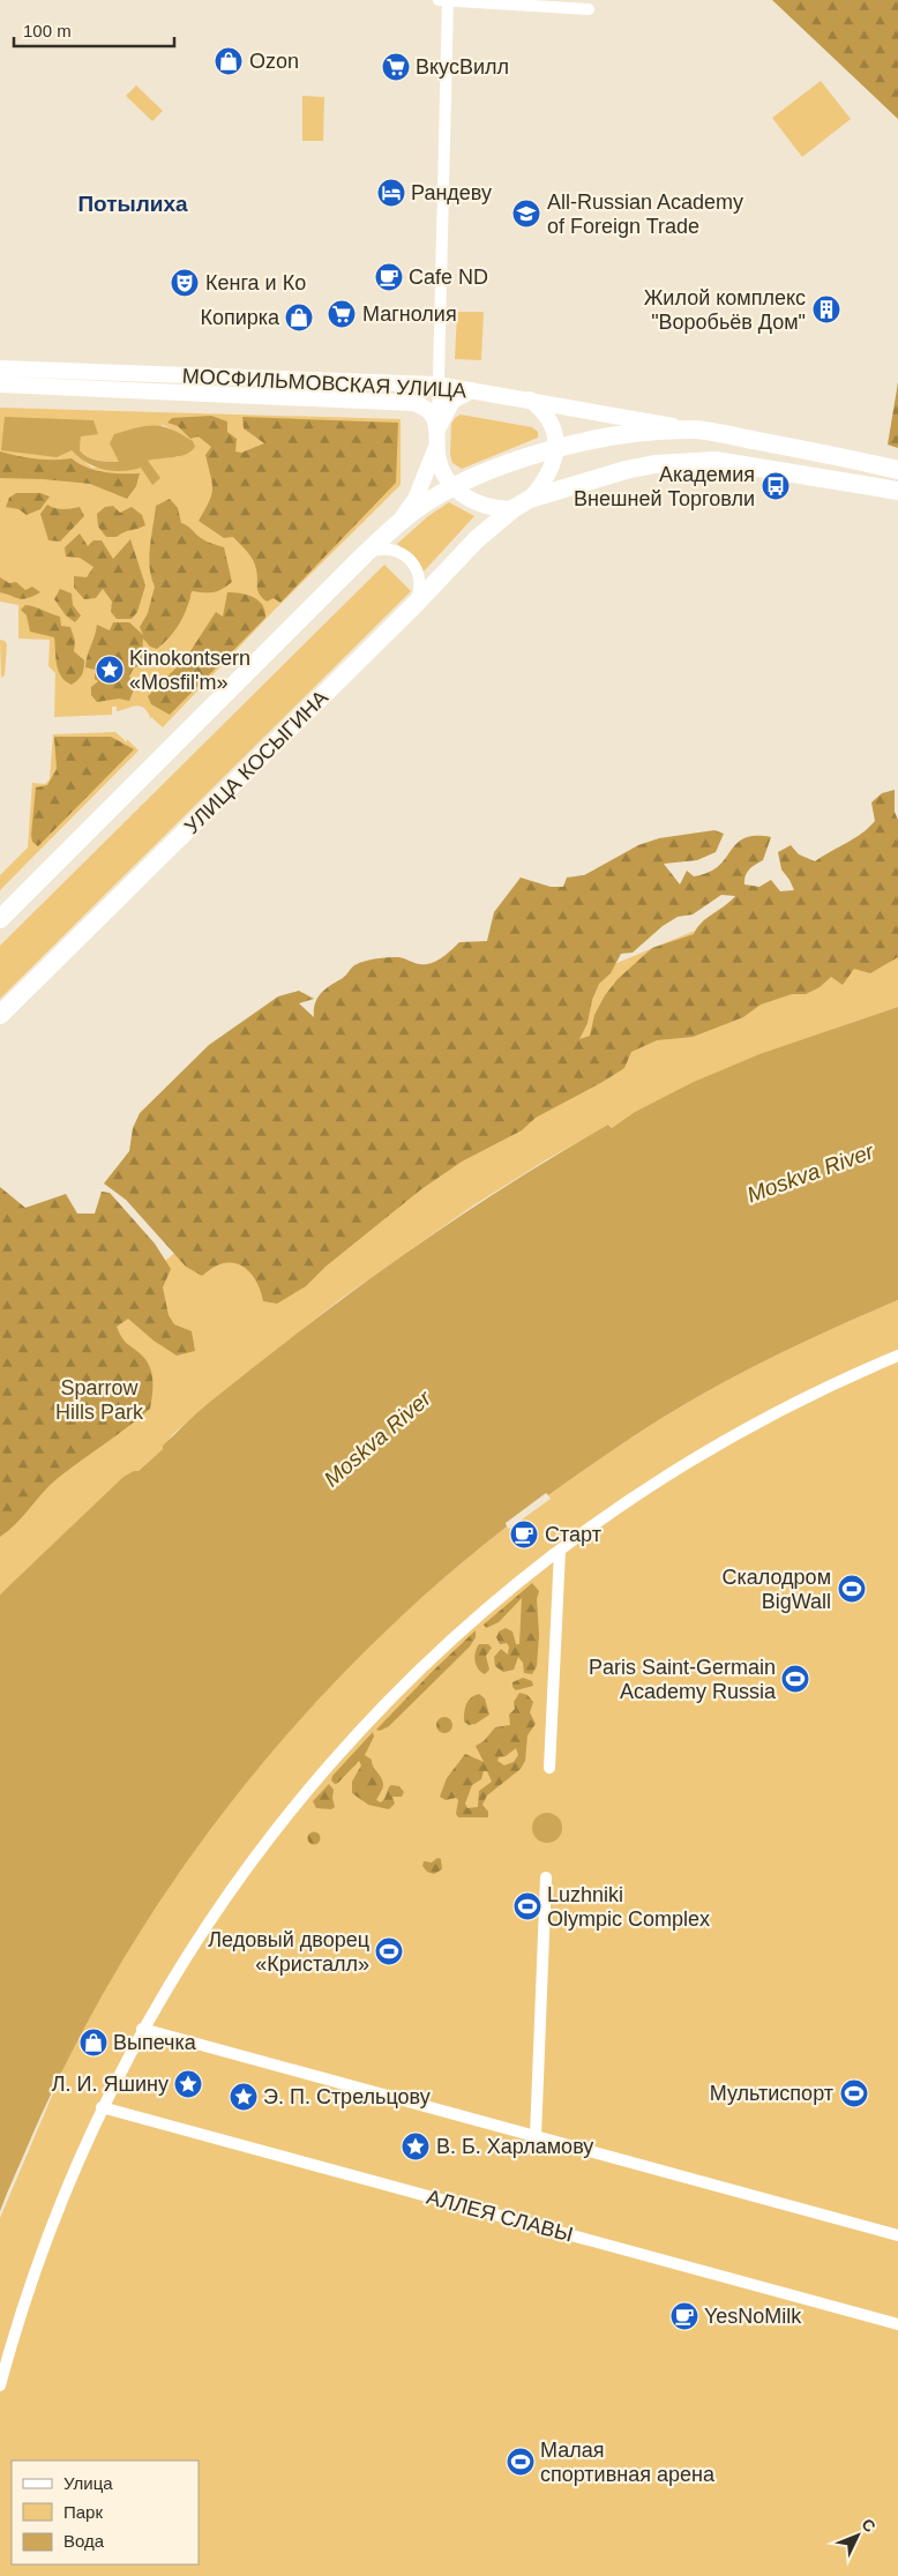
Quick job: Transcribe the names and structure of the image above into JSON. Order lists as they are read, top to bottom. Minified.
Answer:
{"streets":{"main road":["МОСФИЛЬМОВСКАЯ УЛИЦА","УЛИЦА КОСЫГИНА"],"street":["АЛЛЕЯ СЛАВЫ"]},"crossings":[["МОСФИЛЬМОВСКАЯ УЛИЦА","УЛИЦА КОСЫГИНА"]],"districts":["Потылиха"],"water":["Moskva River"],"parks":["Sparrow Hills Park"],"places":{"shop":["Ozon","Копирка","Выпечка"],"supermarket":["ВкусВилл","Магнолия"],"hotel":["Рандеву"],"school or university":["All-Russian Academy of Foreign Trade"],"cafe":["Cafe ND","Старт","YesNoMilk"],"theatre":["Кенга и Ко"],"building":["Жилой комплекс \"Воробьёв Дом\""],"bus stop":["Академия Внешней Торговли"],"place":["Kinokontsern «Mosfil'm»","Л. И. Яшину","Э. П. Стрельцову","В. Б. Харламову"],"sports":["Скалодром BigWall","Paris Saint-Germain Academy Russia","Luzhniki Olympic Complex","Ледовый дворец «Кристалл»","Мультиспорт","Малая спортивная арена"]},"legend":["Улица","Парк","Вода"],"scale_bar":"100 m","north":"top right"}
